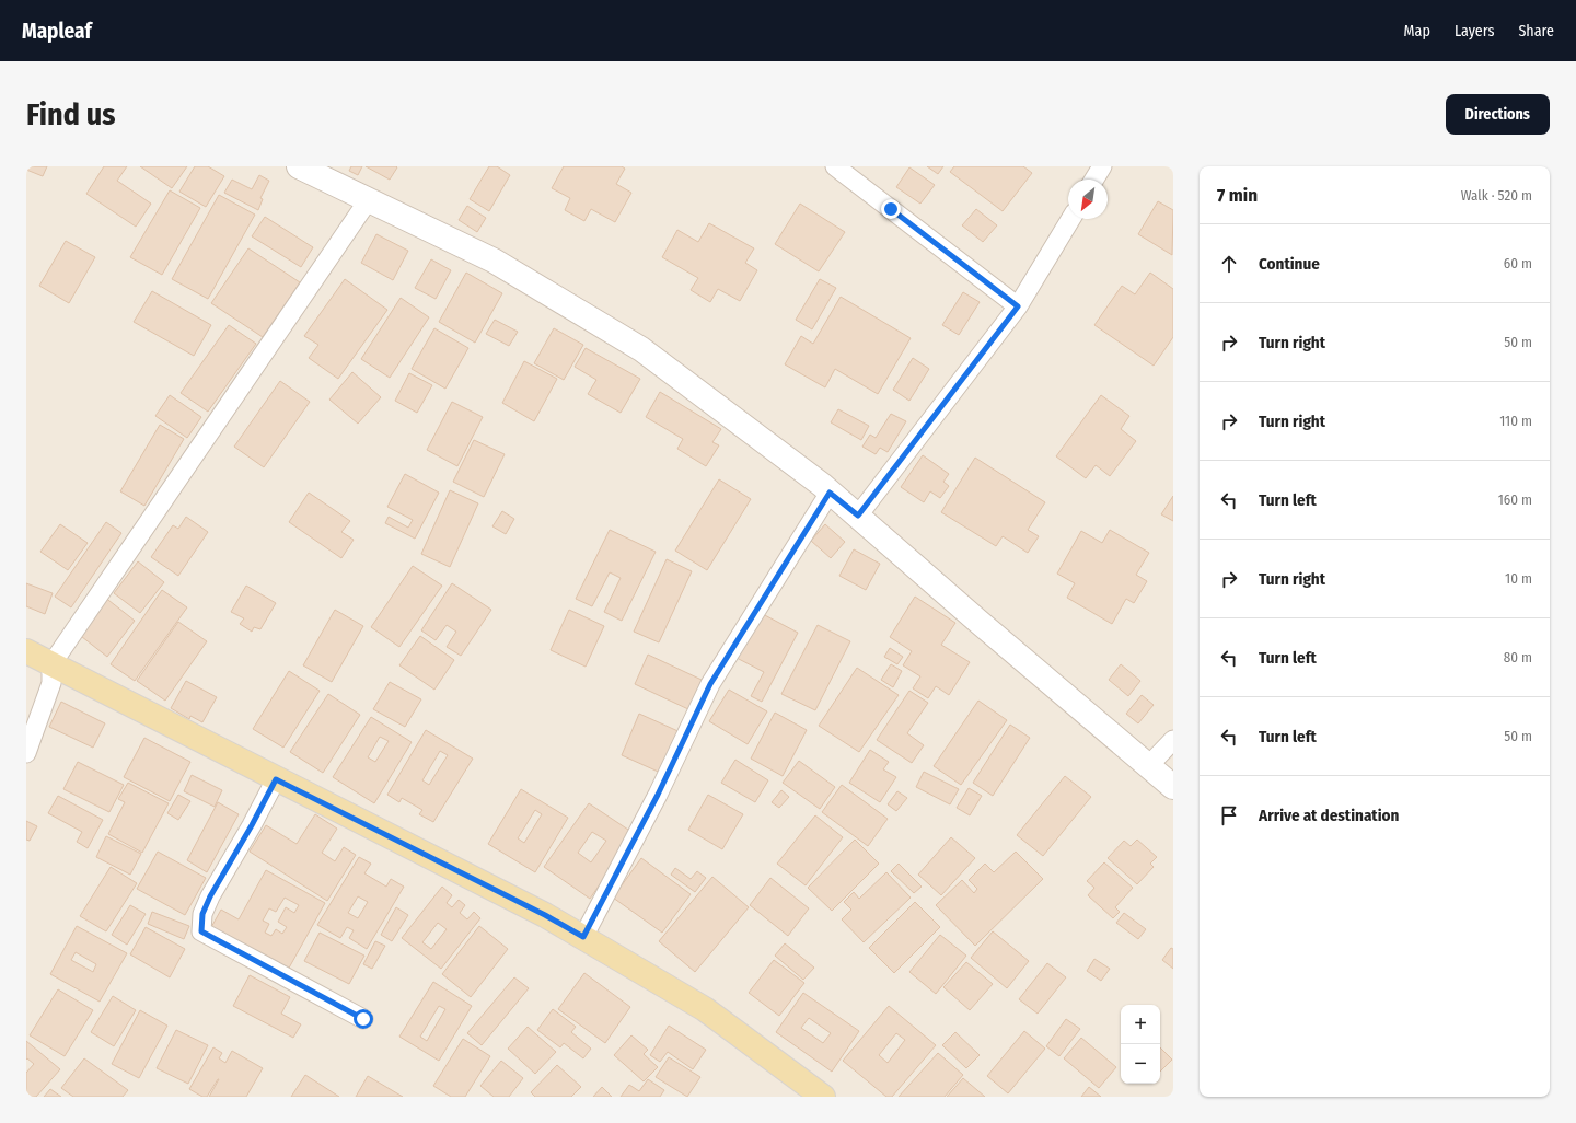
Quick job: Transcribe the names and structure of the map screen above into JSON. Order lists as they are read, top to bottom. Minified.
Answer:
{"north":"bottom left","page":{"header":"Mapleaf","nav":["Map","Layers","Share"],"buttons":"Directions","title":"Find us","heading":["7 min","Walk · 520 m"],"list":[["Continue","60 m"],["Turn right","50 m"],["Turn right","110 m"],["Turn left","160 m"],["Turn right","10 m"],["Turn left","80 m"],["Turn left","50 m"],"Arrive at destination"],"map_buttons":["+","−"]}}
